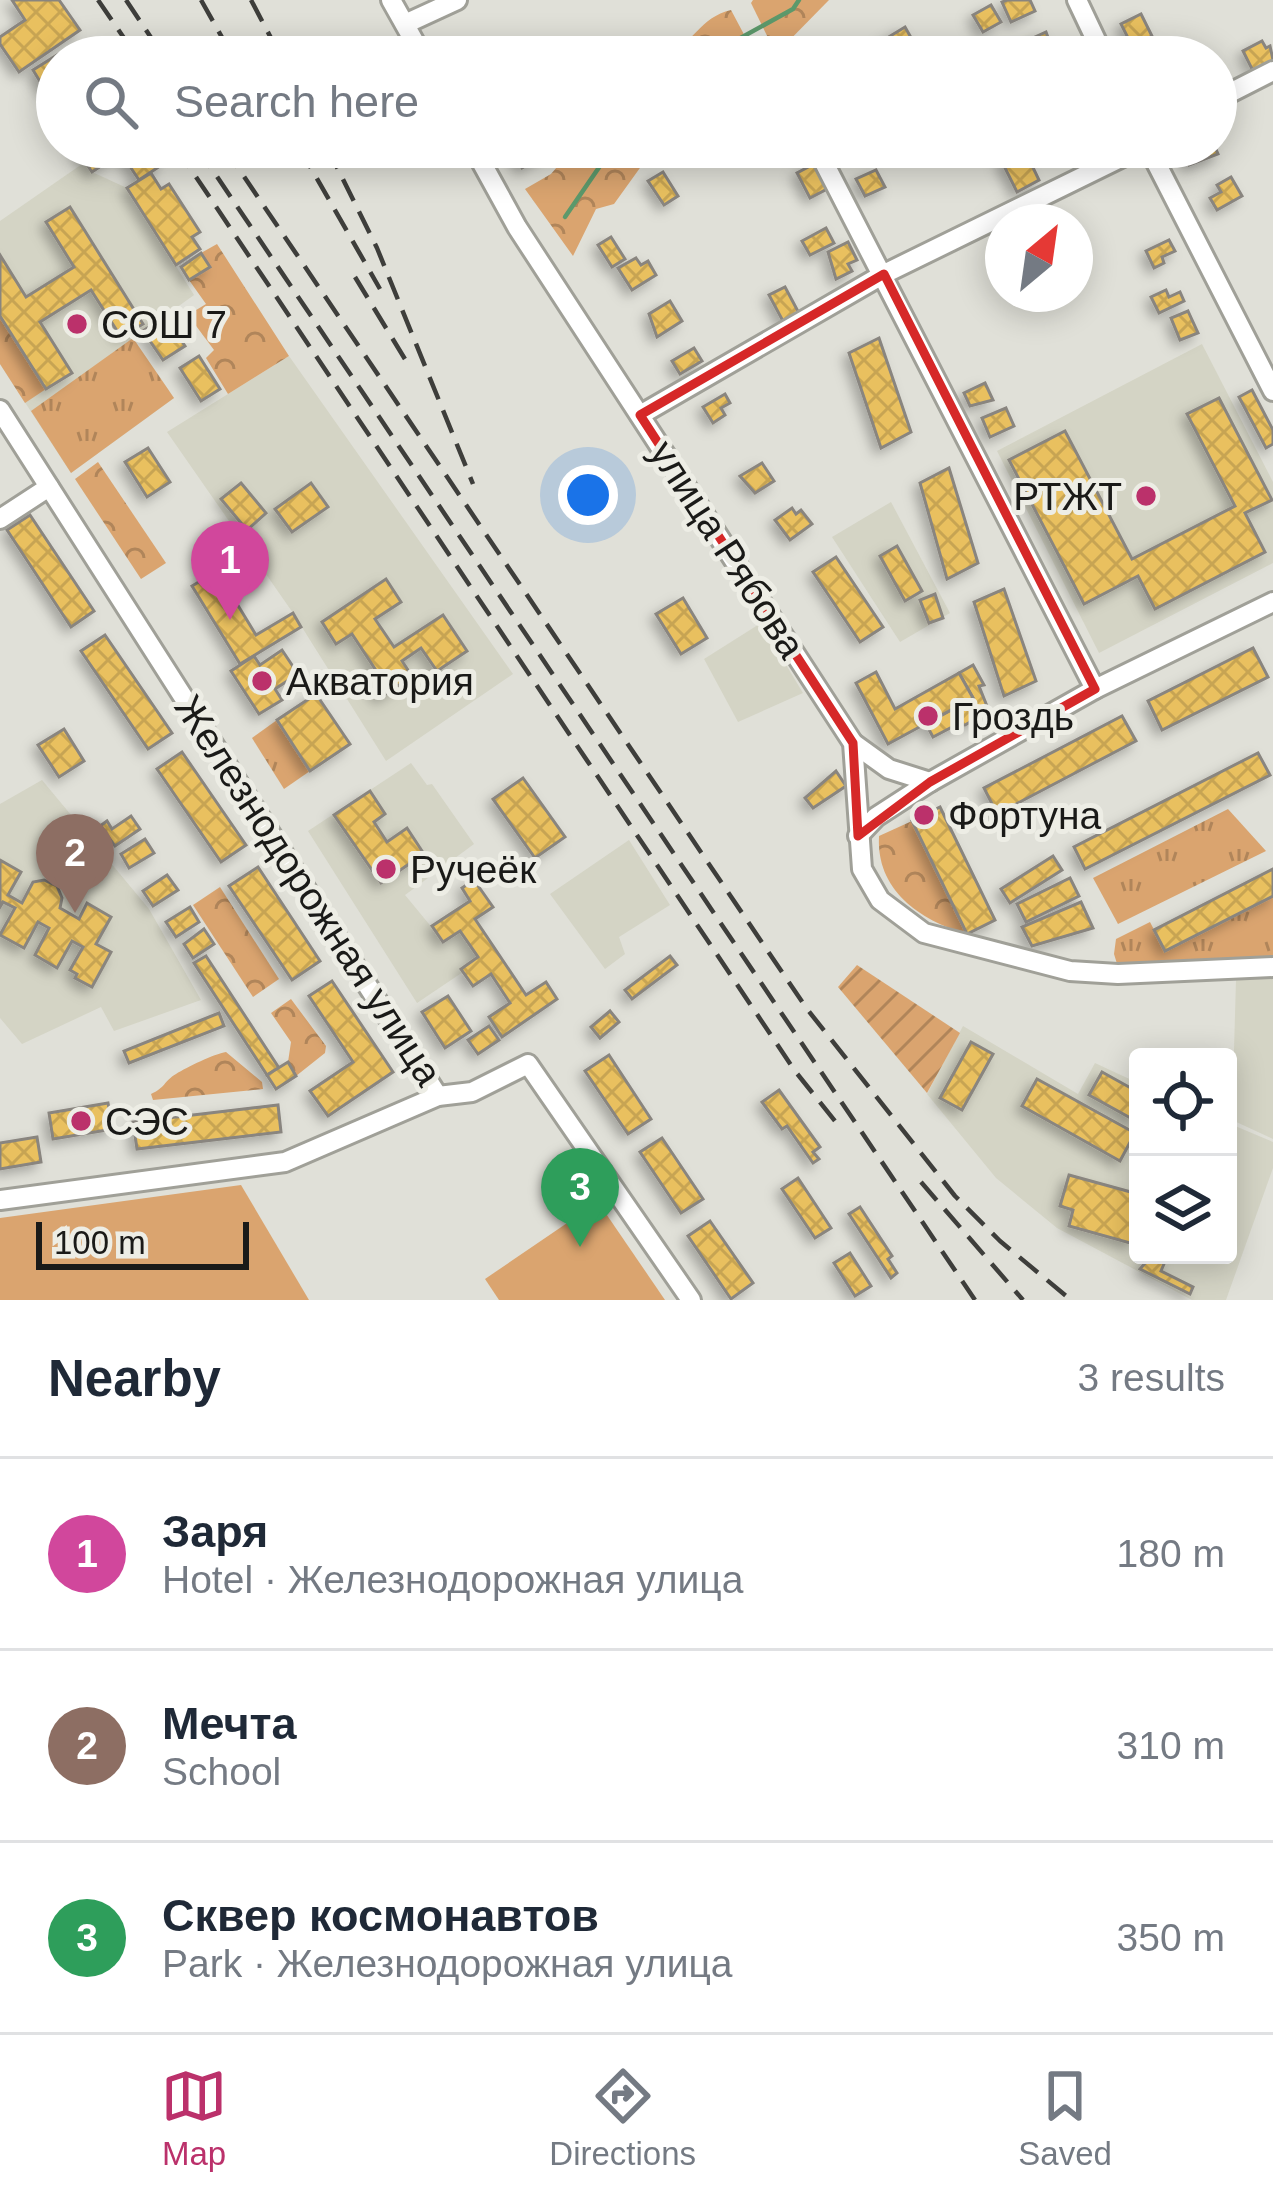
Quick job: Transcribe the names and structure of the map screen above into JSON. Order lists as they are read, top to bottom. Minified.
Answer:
{"streets":{"street":["улица Рябова","Железнодорожная улица"]},"places":["СОШ 7","РТЖТ","Акватория","Гроздь","Фортуна","Ручеёк","СЭС"],"scale_bar":"100 m","north":"top right","page":{"search":"Search here","pins":["1","2","3"],"scale":"100 m","heading":["Nearby","3 results"],"list":[{"mark":"1","name":"Заря","note":"Hotel · Железнодорожная улица","value":"180 m"},{"mark":"2","name":"Мечта","note":"School","value":"310 m"},{"mark":"3","name":"Сквер космонавтов","note":"Park · Железнодорожная улица","value":"350 m"}],"nav":["Map","Directions","Saved"]}}
